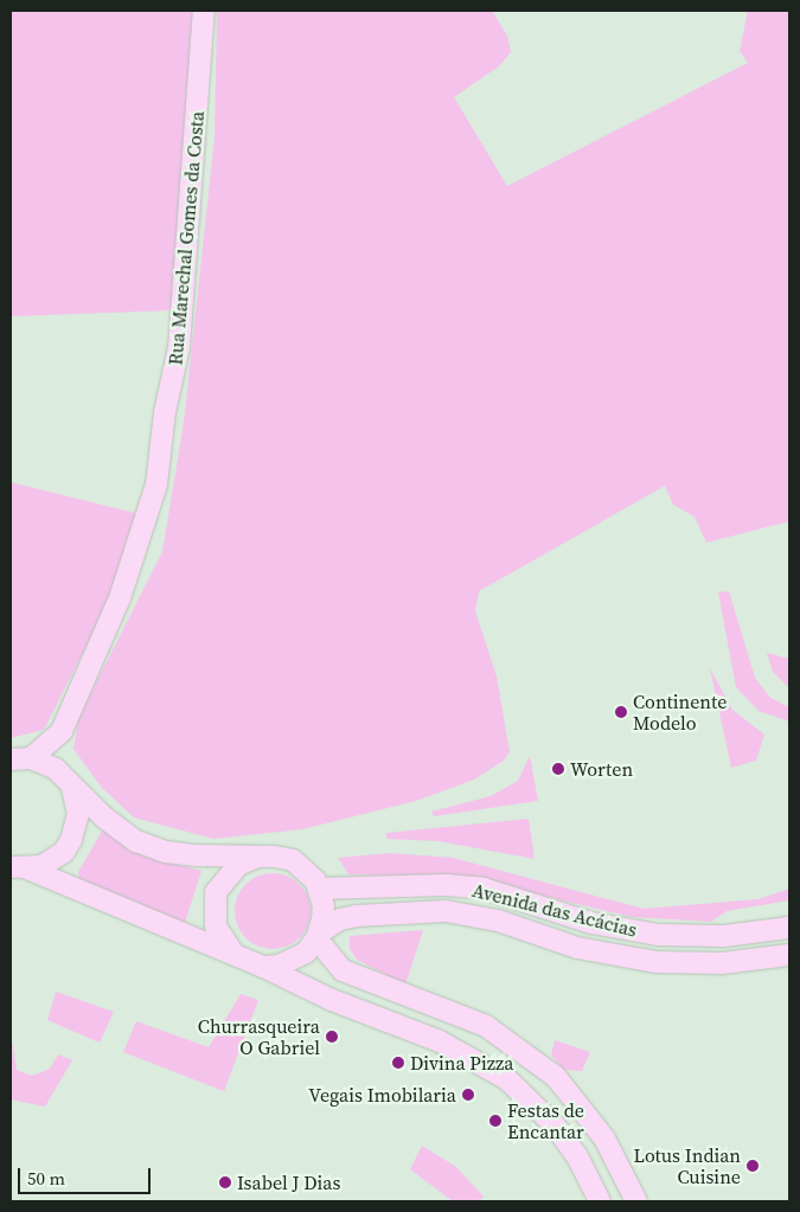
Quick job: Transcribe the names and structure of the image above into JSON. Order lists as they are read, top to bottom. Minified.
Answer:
{"streets":{"main road":["Rua Marechal Gomes da Costa","Avenida das Acácias"]},"places":["Continente Modelo","Worten","Churrasqueira O Gabriel","Divina Pizza","Vegais Imobilaria","Festas de Encantar","Lotus Indian Cuisine","Isabel J Dias"],"scale_bar":"50 m"}
